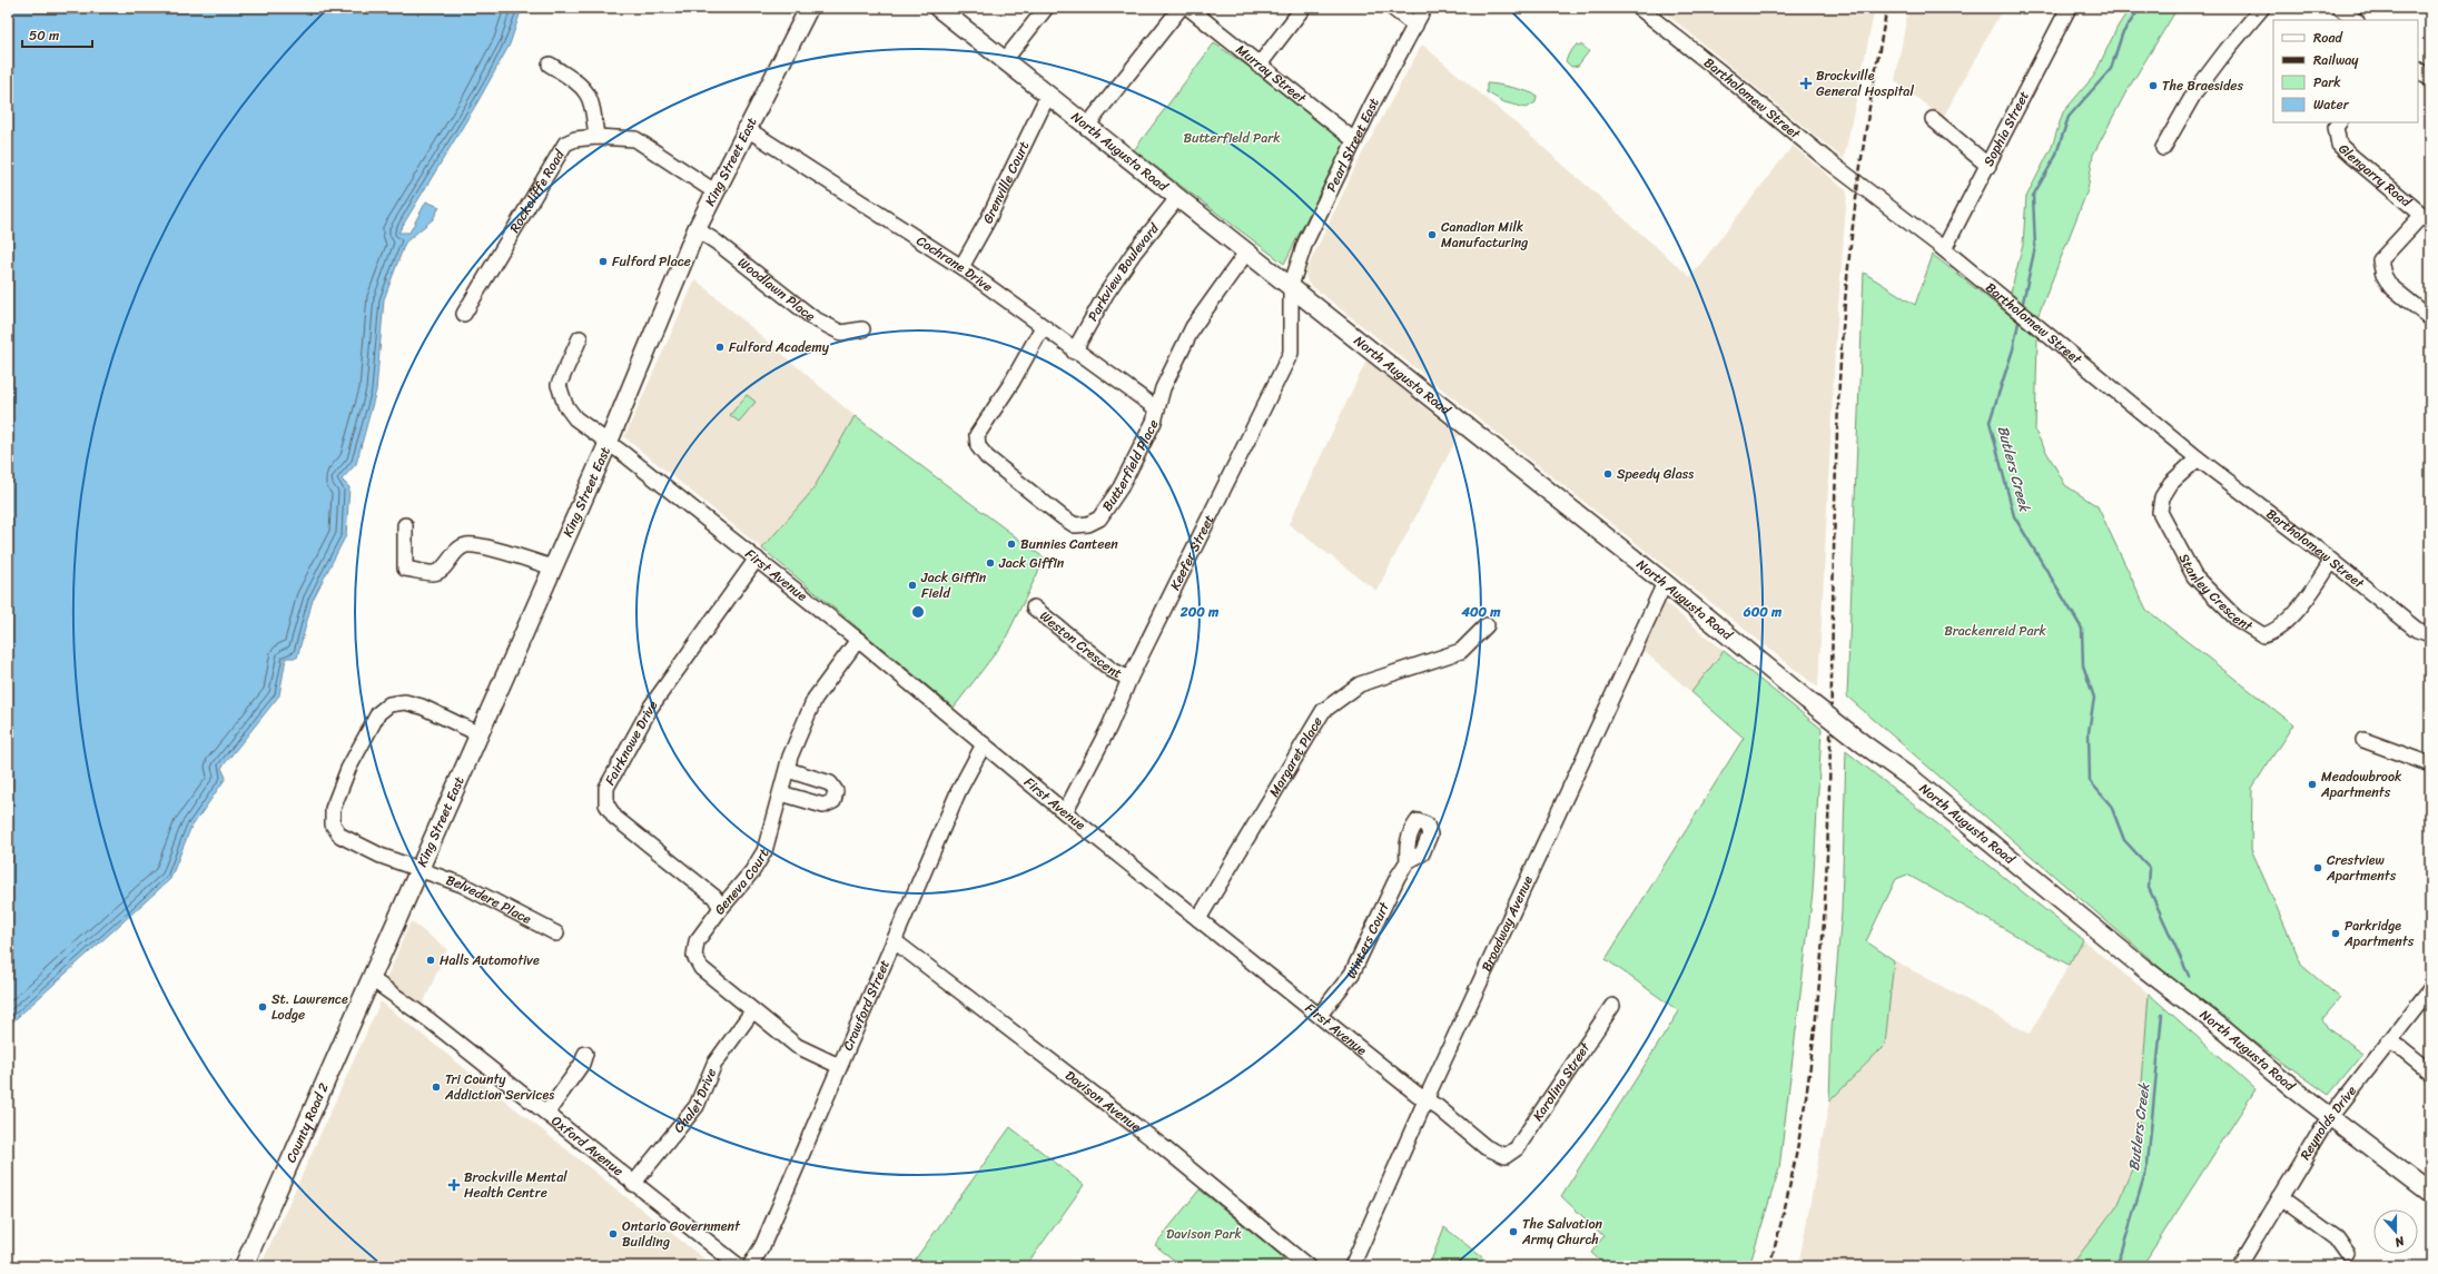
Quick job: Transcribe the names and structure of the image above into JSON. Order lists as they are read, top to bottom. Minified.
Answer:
{"streets":{"main road":["North Augusta Road","King Street East","County Road 2"],"street":["Murray Street","Bartholomew Street","Sophia Street","Pearl Street East","Glengarry Road","Grenville Court","Rockcliffe Road","Cochrane Drive","Parkview Boulevard","Woodlawn Place","Butterfield Place","Keefer Street","First Avenue","Stanley Crescent","Weston Crescent","Fairknowe Drive","Margaret Place","Geneva Court","Belvedere Place","Broadway Avenue","Winters Court","Crawford Street","Karolina Street","Chalet Drive","Davison Avenue","Reynolds Drive","Oxford Avenue"]},"crossings":[["Murray Street","Pearl Street East"],["Bartholomew Street","Sophia Street"],["Bartholomew Street","Stanley Crescent"],["Pearl Street East","North Augusta Road"],["Pearl Street East","Keefer Street"],["North Augusta Road","Grenville Court"],["North Augusta Road","Parkview Boulevard"],["North Augusta Road","Butterfield Place"],["North Augusta Road","Keefer Street"],["North Augusta Road","Broadway Avenue"],["North Augusta Road","Reynolds Drive"],["King Street East","Rockcliffe Road"],["King Street East","Cochrane Drive"],["King Street East","Woodlawn Place"],["King Street East","First Avenue"],["King Street East","Belvedere Place"],["King Street East","County Road 2"],["King Street East","Oxford Avenue"],["Grenville Court","Cochrane Drive"],["Cochrane Drive","Parkview Boulevard"],["Cochrane Drive","Butterfield Place"],["Keefer Street","First Avenue"],["Keefer Street","Weston Crescent"],["First Avenue","Fairknowe Drive"],["First Avenue","Margaret Place"],["First Avenue","Geneva Court"],["First Avenue","Broadway Avenue"],["First Avenue","Winters Court"],["First Avenue","Crawford Street"],["First Avenue","Karolina Street"],["Fairknowe Drive","Geneva Court"],["Geneva Court","Crawford Street"],["Geneva Court","Chalet Drive"],["Crawford Street","Davison Avenue"],["Chalet Drive","Oxford Avenue"],["County Road 2","Oxford Avenue"]],"water":["Butlers Creek"],"parks":["Butterfield Park","Brackenreid Park","Davison Park"],"places":{"health":["Brockville General Hospital","Brockville Mental Health Centre"],"other":["The Braesides","Canadian Milk Manufacturing","Fulford Place","Fulford Academy","Speedy Glass","Bunnies Canteen","Jack Giffin","Jack Giffin Field","Meadowbrook Apartments","Crestview Apartments","Parkridge Apartments","Halls Automotive","St. Lawrence Lodge","Tri County Addiction Services","The Salvation Army Church","Ontario Government Building"]},"legend":["Road","Railway","Park","Water"],"scale_bar":"50 m","north":"bottom","rings":["200 m","400 m","600 m"]}
